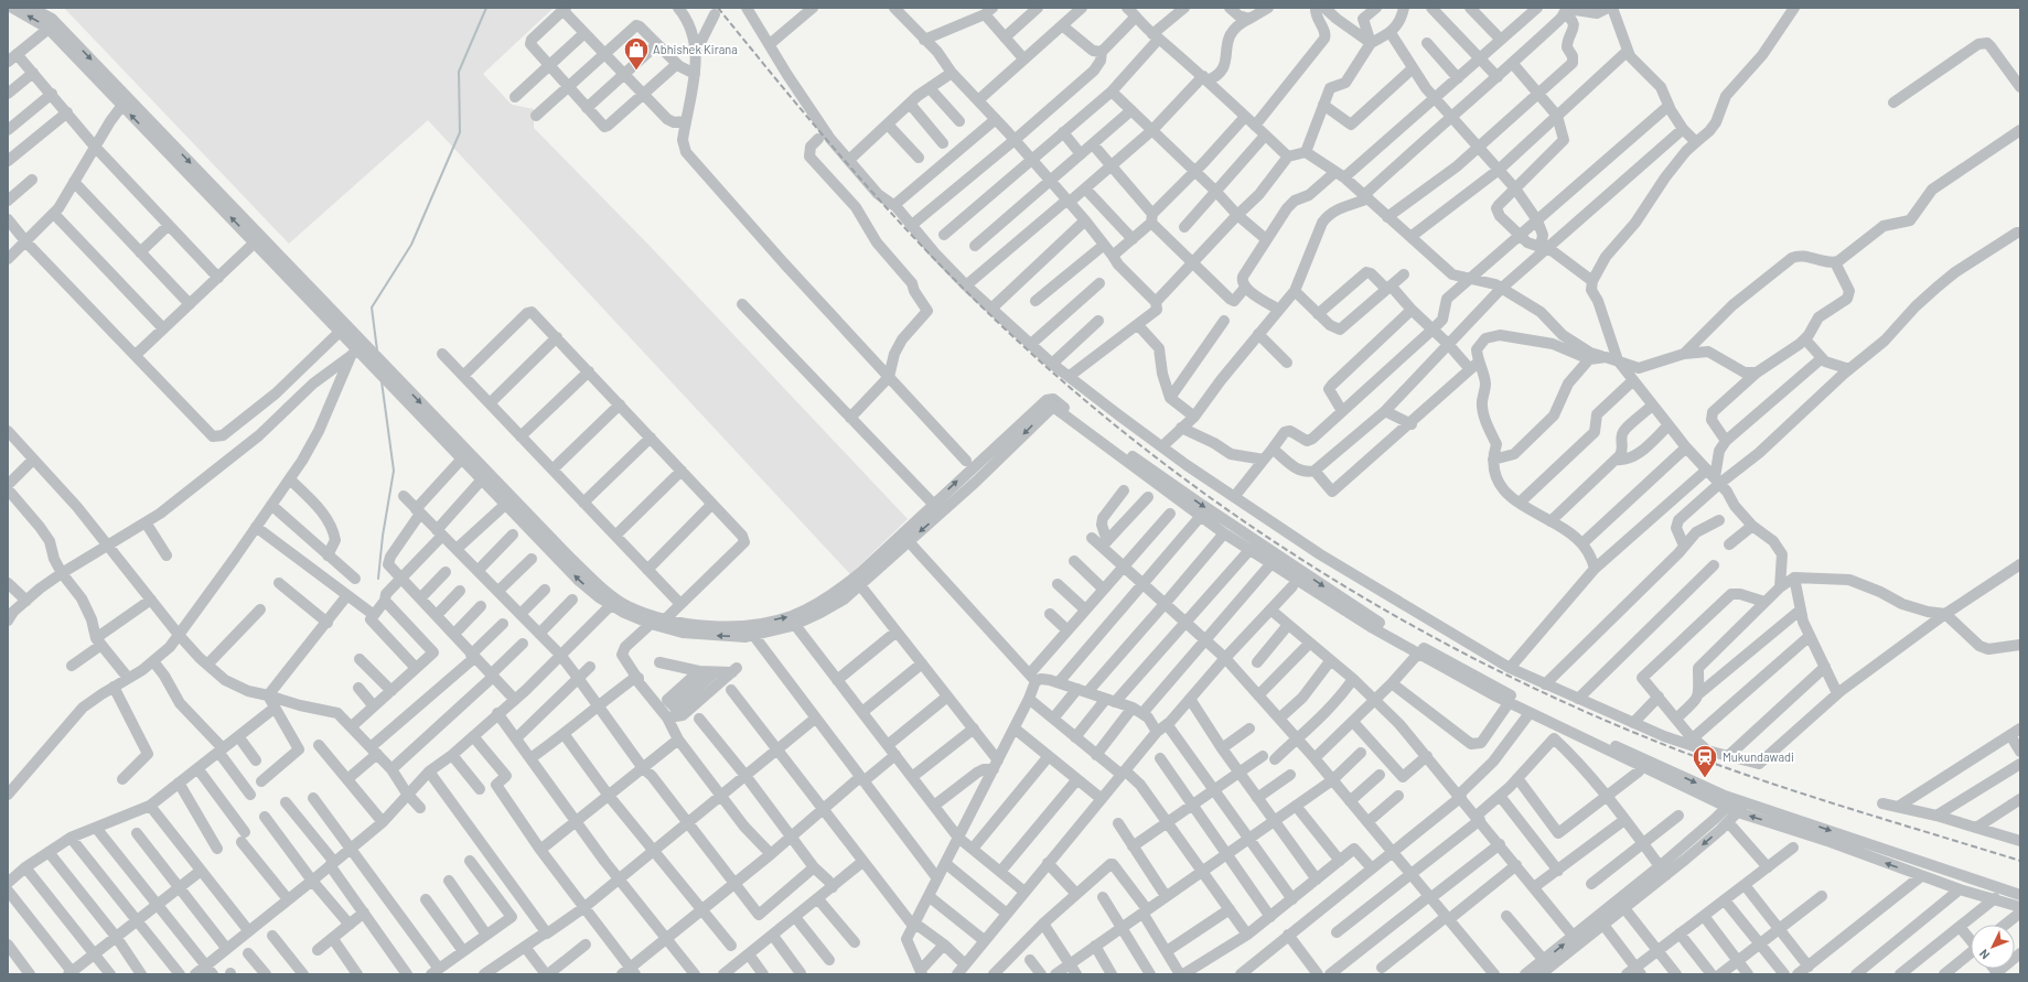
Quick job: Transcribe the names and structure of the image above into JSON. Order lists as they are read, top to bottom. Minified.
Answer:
{"places":{"shop":["Abhishek Kirana"],"station":["Mukundawadi"]},"north":"bottom left"}
